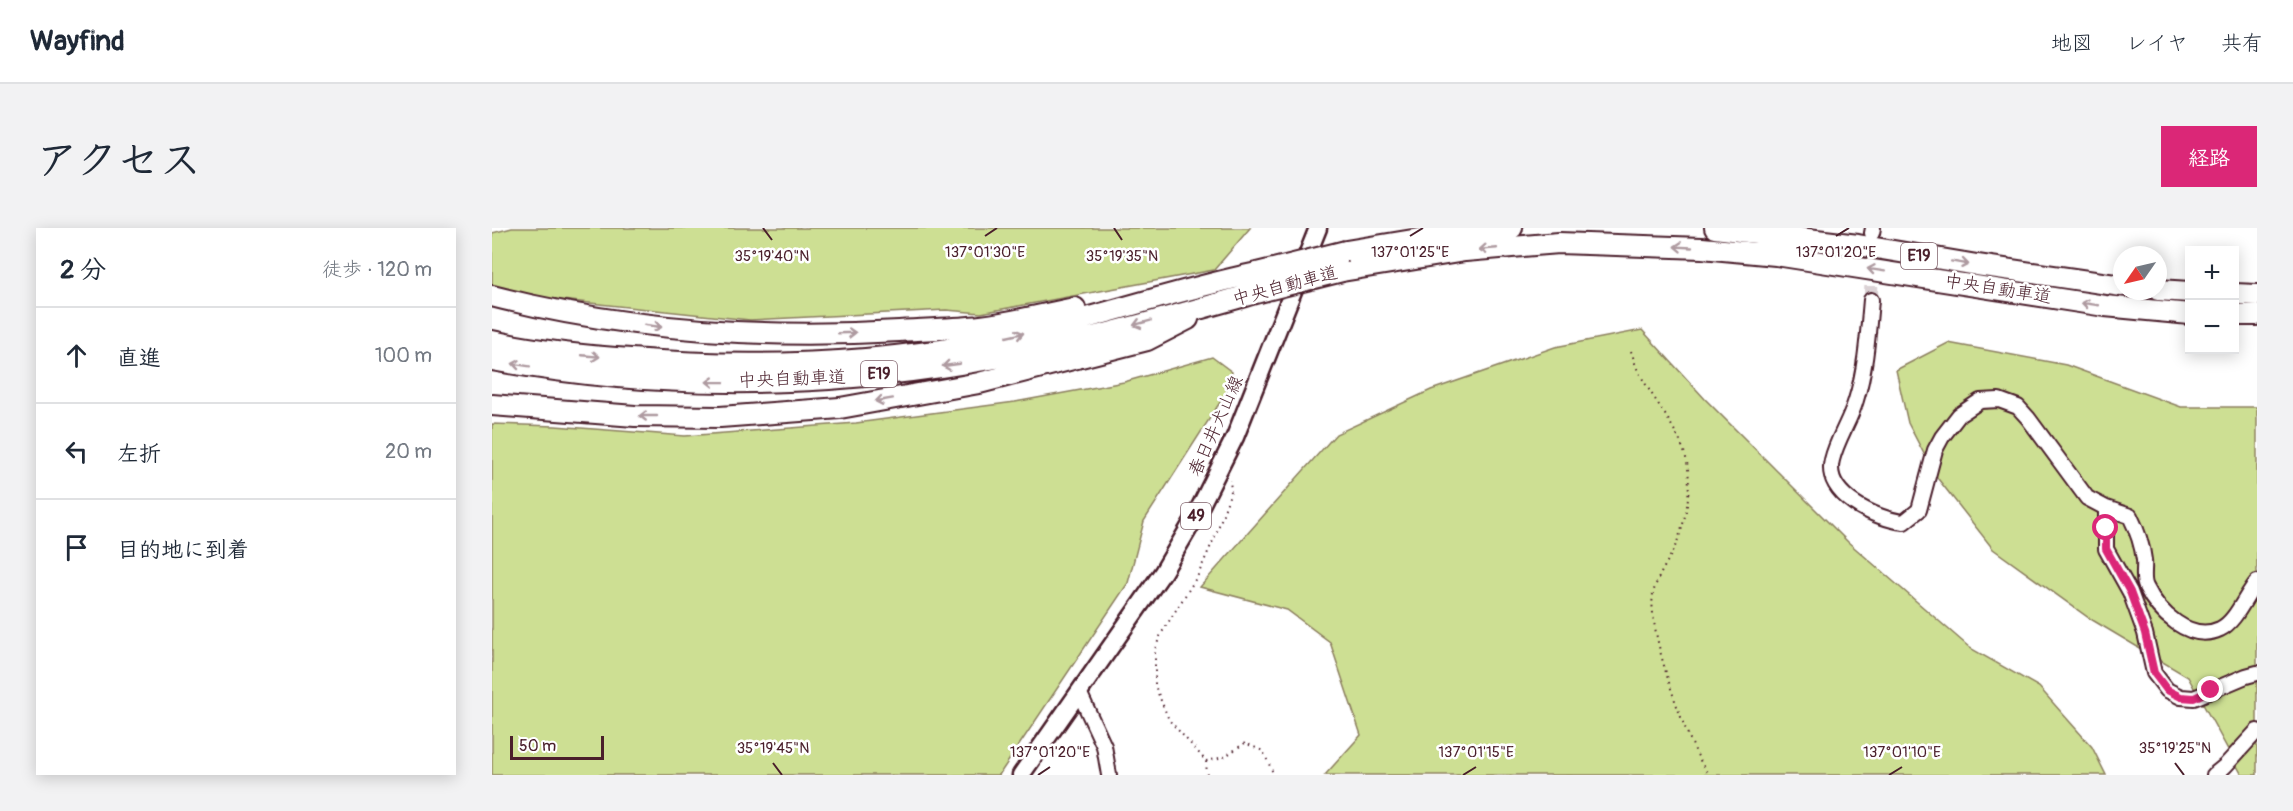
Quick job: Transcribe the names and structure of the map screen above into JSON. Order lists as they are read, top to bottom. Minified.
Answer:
{"streets":{"highway":["E19","中央自動車道"],"main road":["春日井犬山線","49"]},"scale_bar":"50 m","north":"bottom left","page":{"header":"Wayfind","nav":["地図","レイヤ","共有"],"title":"アクセス","buttons":"経路","heading":["2 分","徒歩 · 120 m"],"map_buttons":["+","−"],"list":[["直進","100 m"],["左折","20 m"],"目的地に到着"],"scale":"50 m"},"coordinates":["137°01'30\"E","137°01'25\"E","137°01'20\"E","35°19'40\"N","35°19'35\"N","35°19'45\"N","35°19'25\"N","137°01'15\"E","137°01'10\"E"]}
